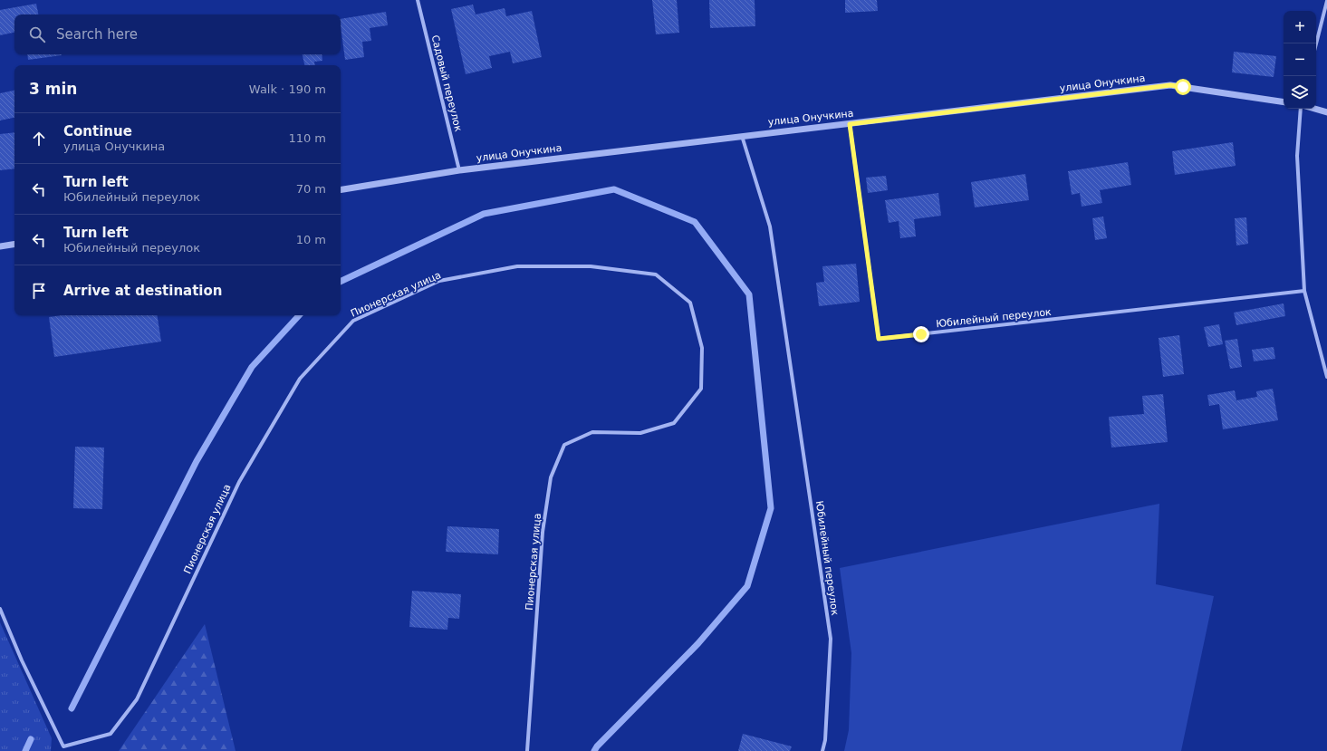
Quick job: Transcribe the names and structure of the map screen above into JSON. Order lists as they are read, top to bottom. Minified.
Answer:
{"streets":{"street":["Садовый переулок","улица Онучкина","Пионерская улица","Юбилейный переулок"]},"crossings":[["Садовый переулок","улица Онучкина"],["улица Онучкина","Юбилейный переулок"]],"page":{"map_buttons":["+","−"],"search":"Search here","heading":["3 min","Walk · 190 m"],"list":[["Continue","улица Онучкина","110 m"],["Turn left","Юбилейный переулок","70 m"],["Turn left","Юбилейный переулок","10 m"],"Arrive at destination"]}}
